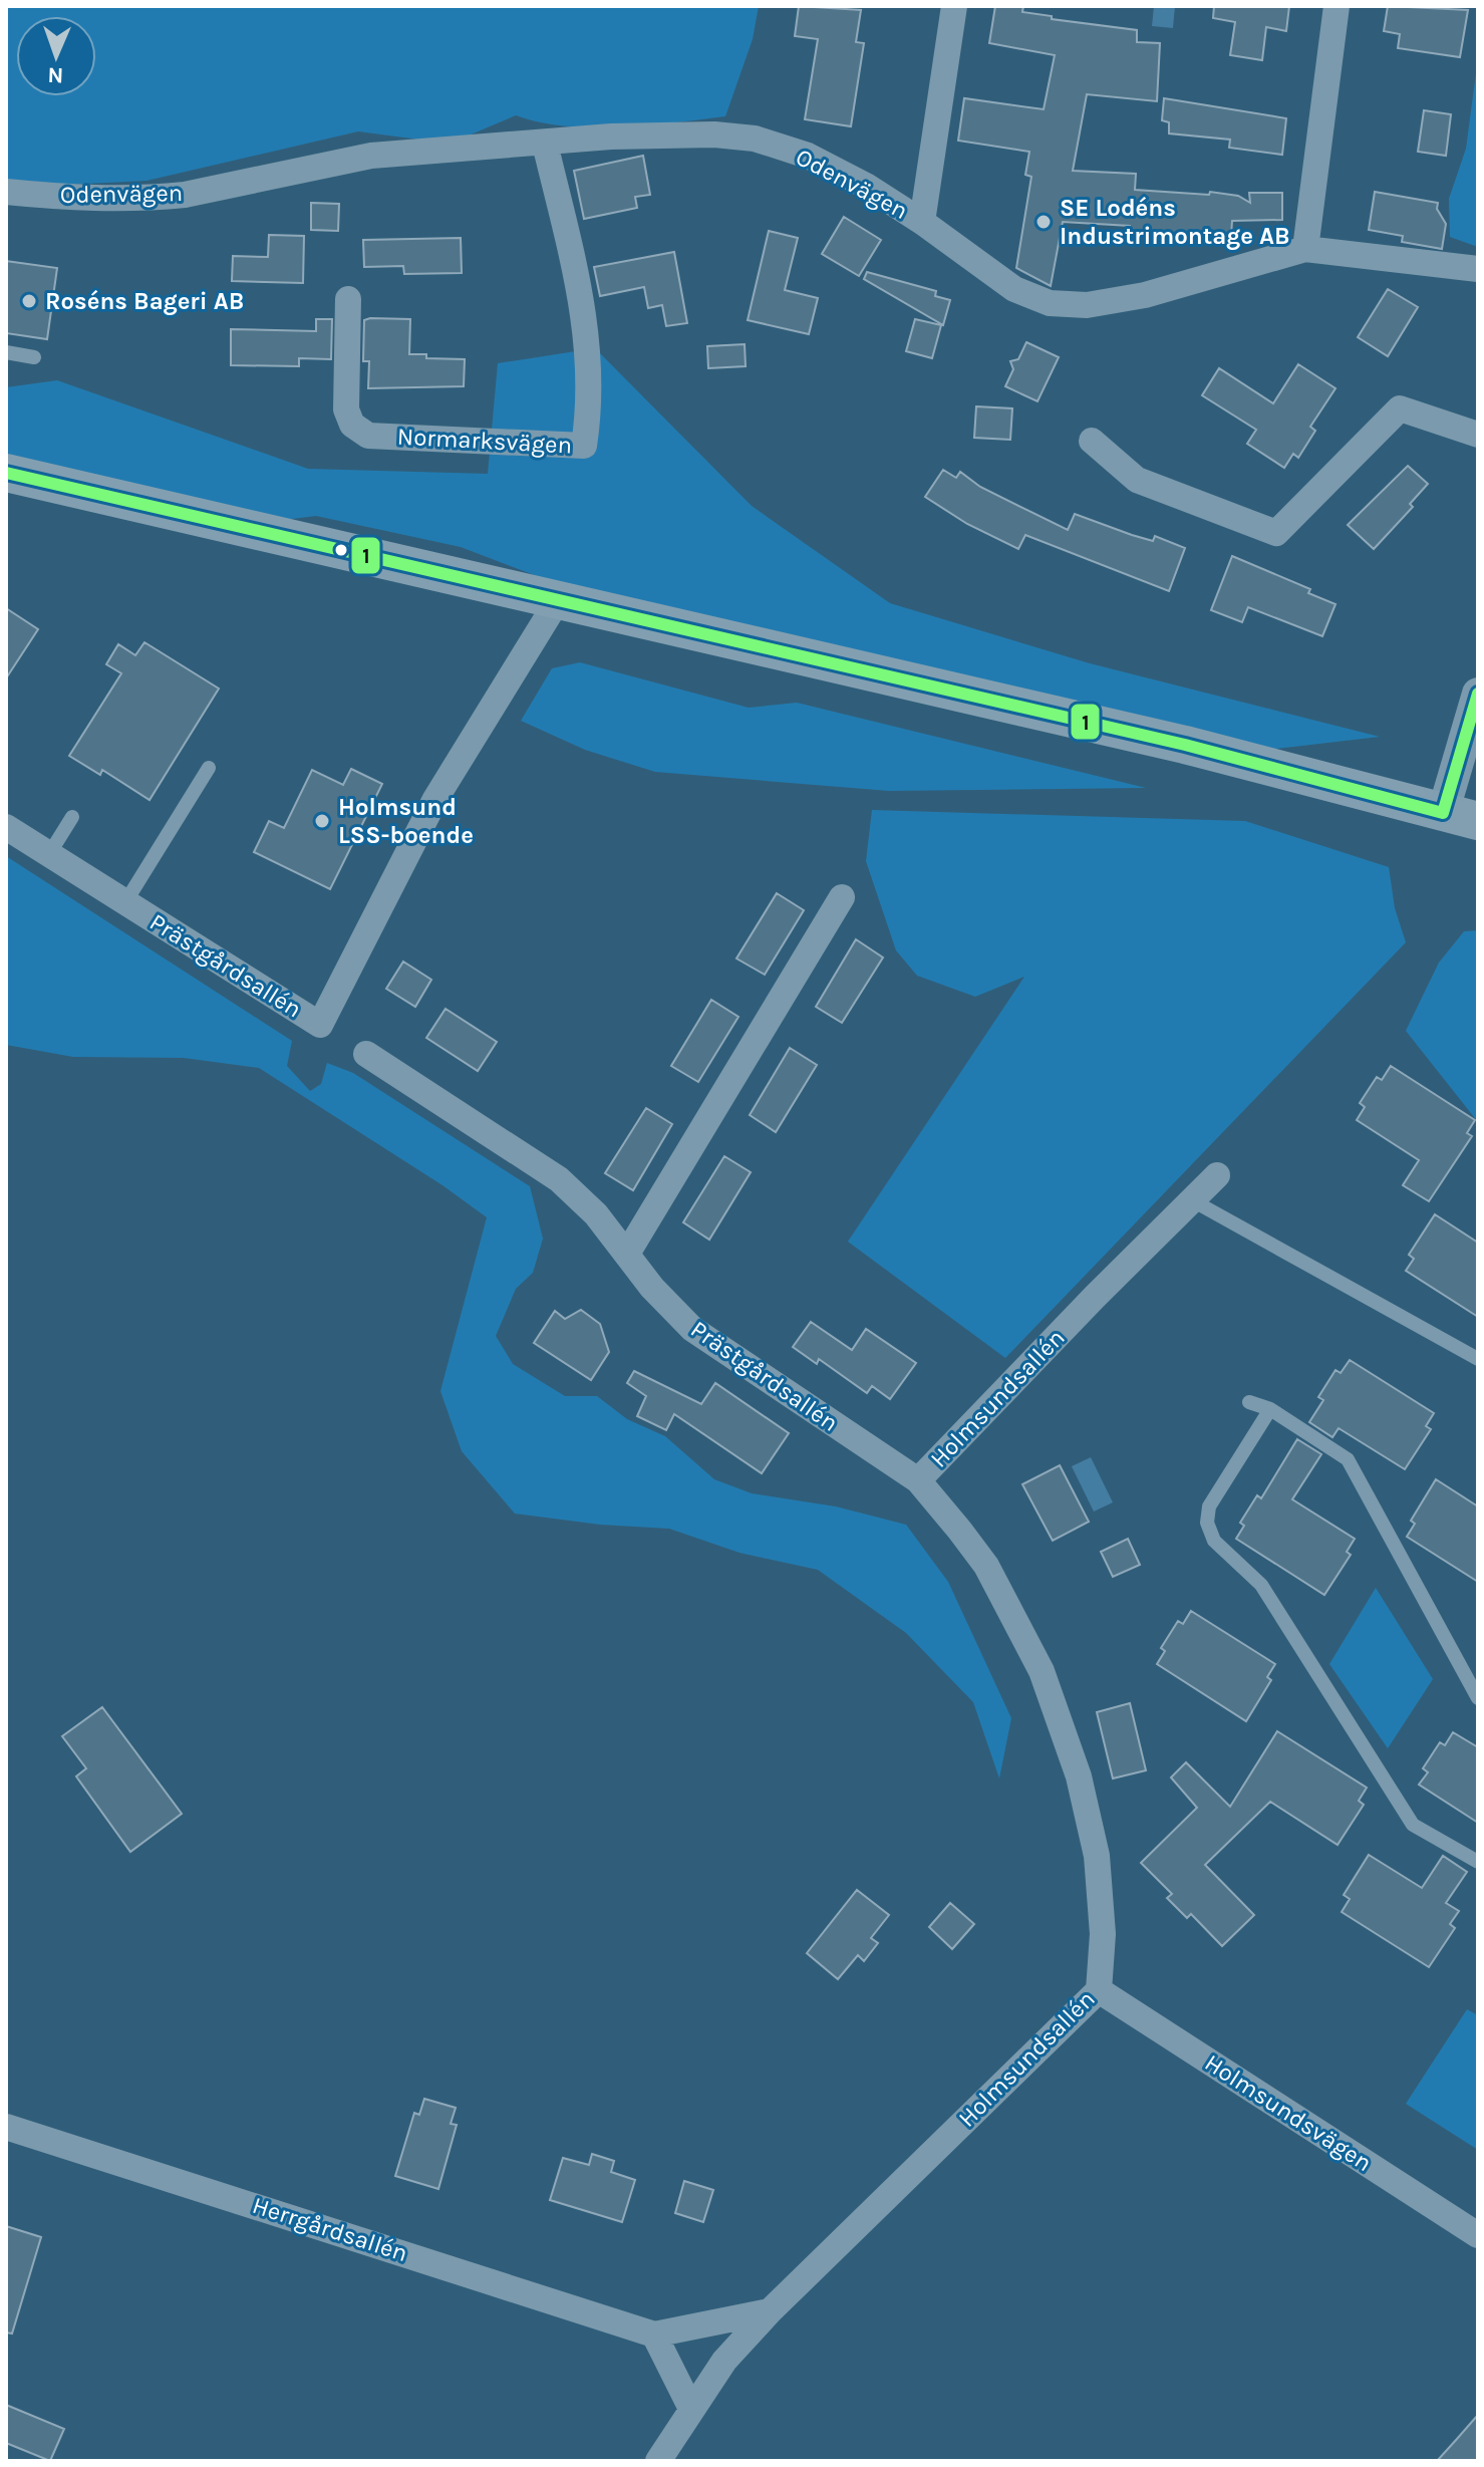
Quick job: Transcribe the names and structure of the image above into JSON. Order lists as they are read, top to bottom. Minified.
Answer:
{"streets":{"street":["Odenvägen","Normarksvägen","Prästgårdsallén","Holmsundsallén","Holmsundsvägen","Herrgårdsallén"]},"crossings":[["Odenvägen","Normarksvägen"],["Prästgårdsallén","Holmsundsallén"],["Holmsundsallén","Holmsundsvägen"]],"places":["SE Lodéns Industrimontage AB","Roséns Bageri AB","Holmsund LSS-boende"],"lines":["transit line 1"],"north":"bottom"}
